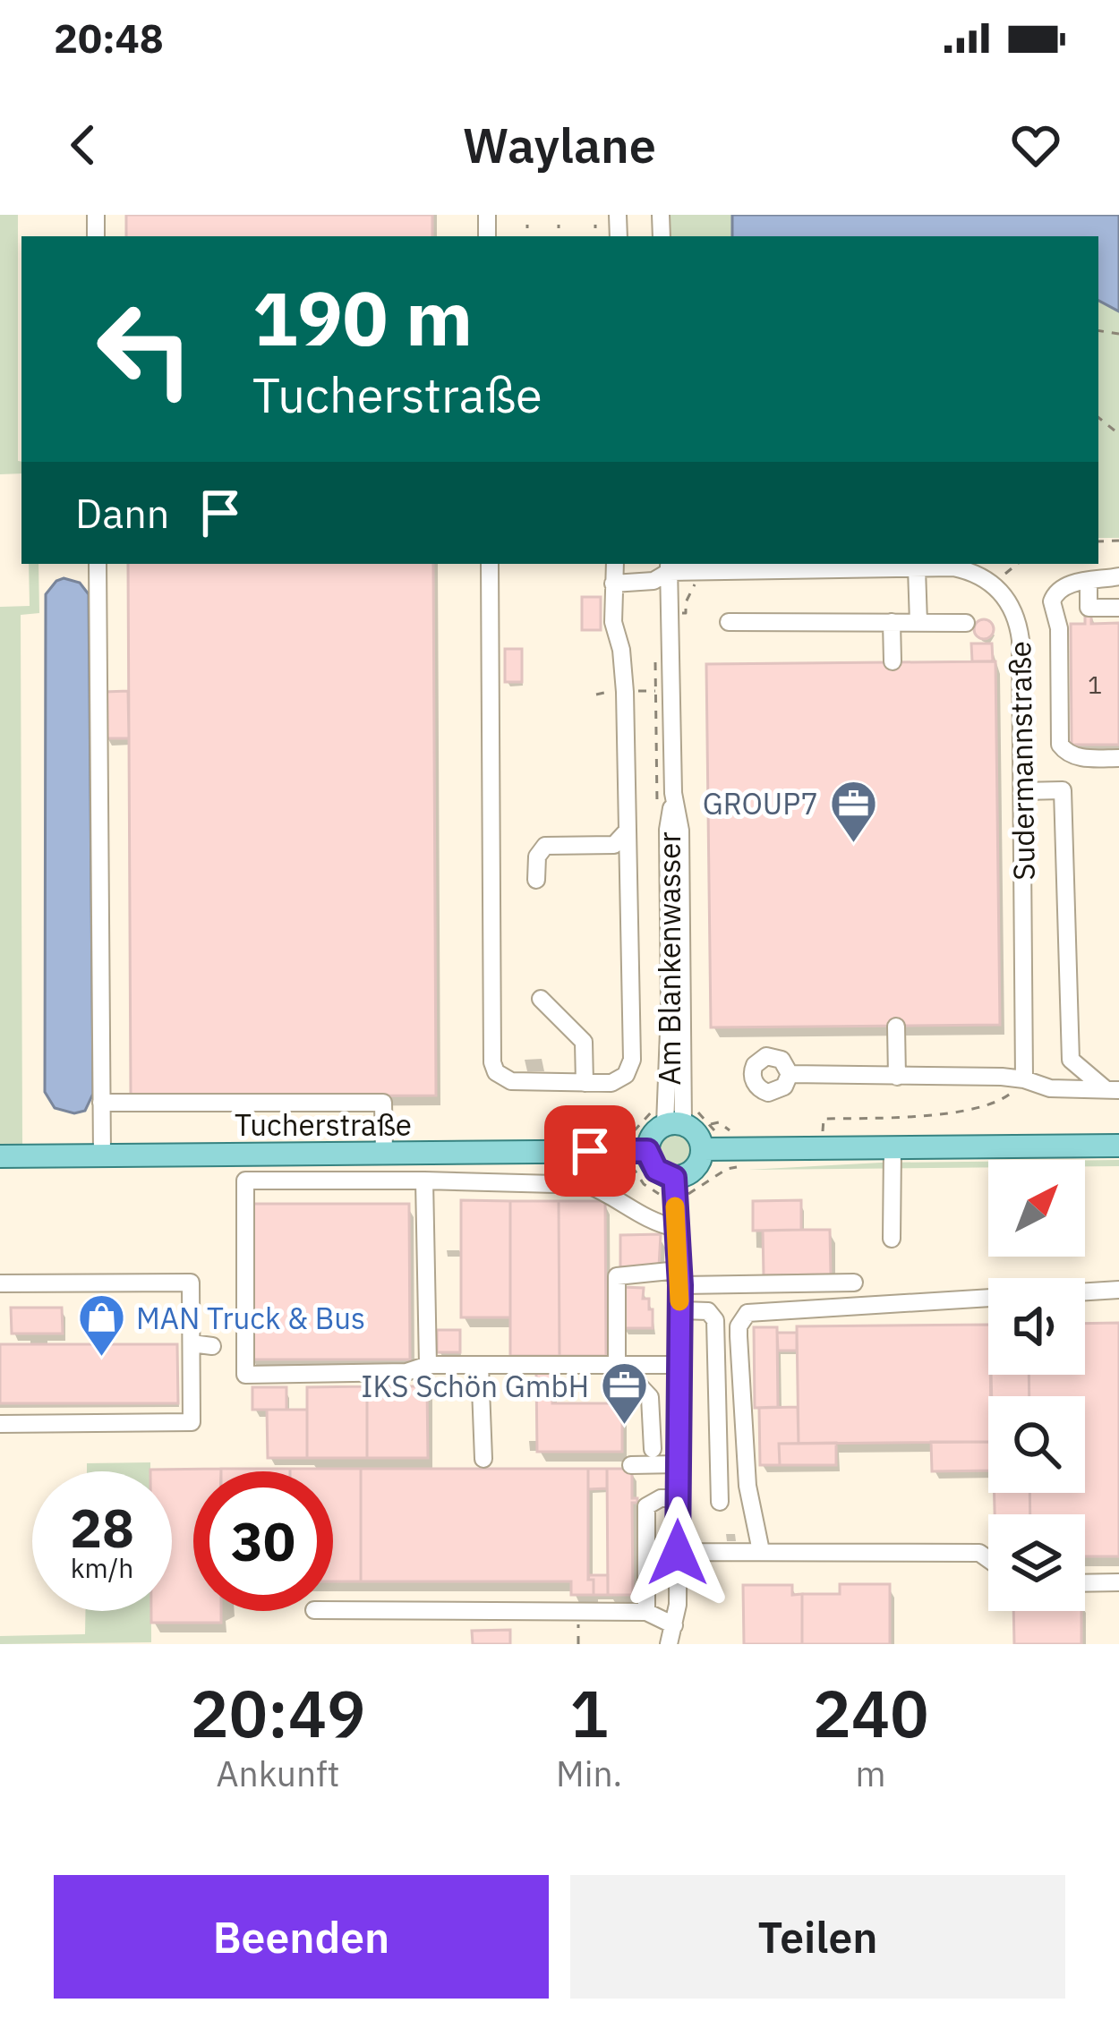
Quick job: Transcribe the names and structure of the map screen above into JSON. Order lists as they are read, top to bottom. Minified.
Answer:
{"streets":{"main road":["Tucherstraße"],"street":["Sudermannstraße","Am Blankenwasser"]},"crossings":[["Am Blankenwasser","Tucherstraße"]],"places":{"office":["GROUP7","IKS Schön GmbH"],"shop":["MAN Truck & Bus"]},"house_numbers":["1"],"north":"top right","page":{"status":"20:48","header":"Waylane","turn":["190 m","Tucherstraße"],"then":"Dann","speed":"28 km/h","limit":"30","eta":["20:49","Ankunft","1","Min.","240","m"],"buttons":["Beenden","Teilen"]}}
